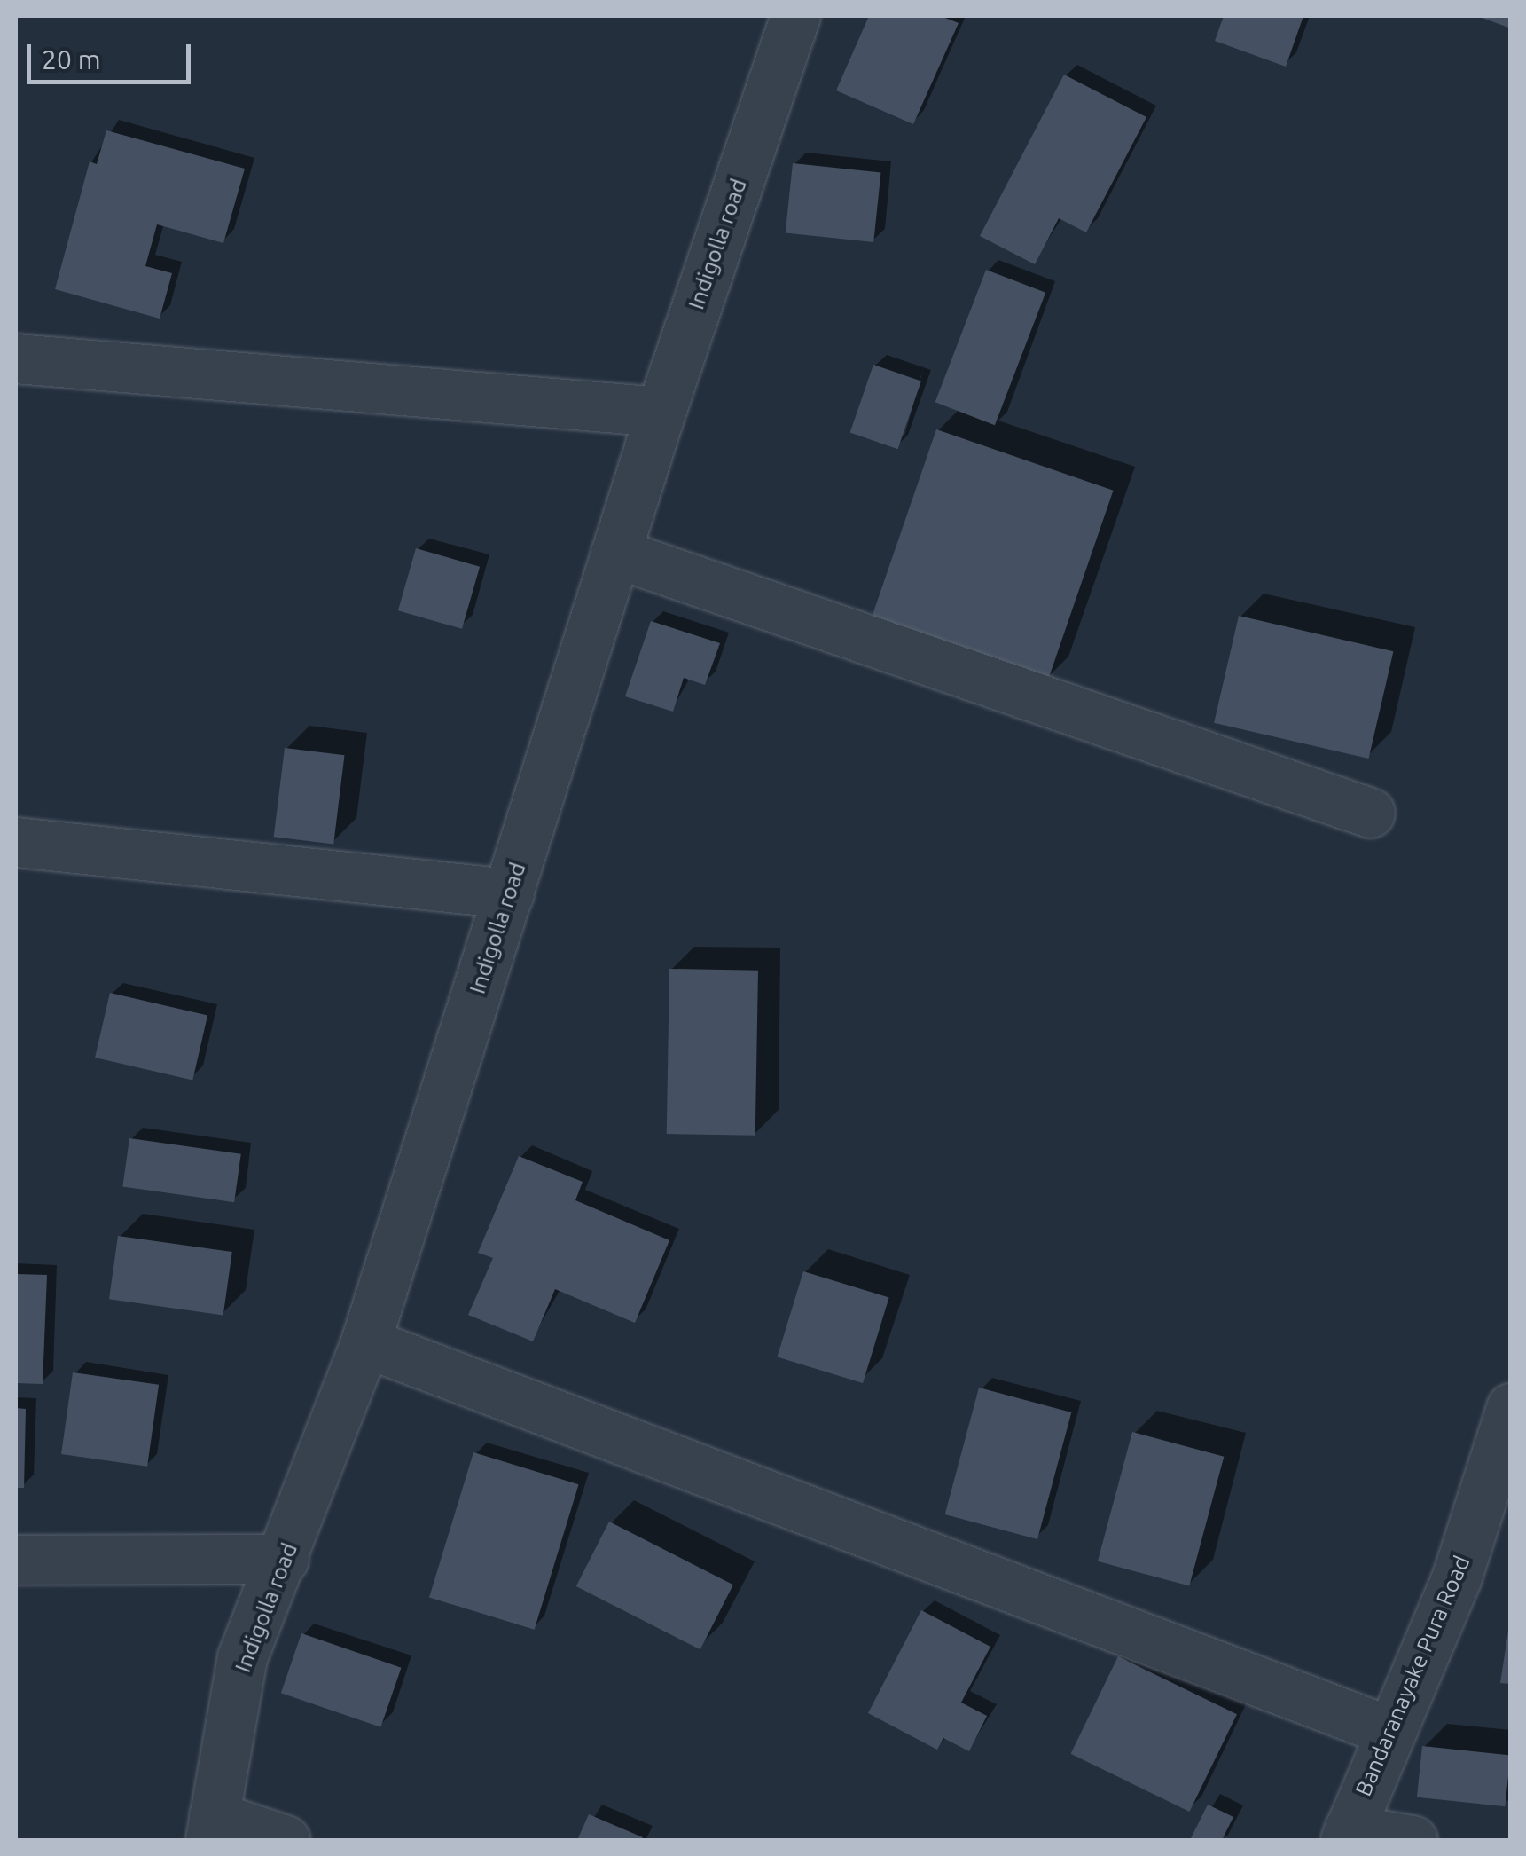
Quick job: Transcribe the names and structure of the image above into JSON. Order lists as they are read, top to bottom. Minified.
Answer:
{"streets":{"street":["Indigolla road","Bandaranayake Pura Road"]},"scale_bar":"20 m"}
